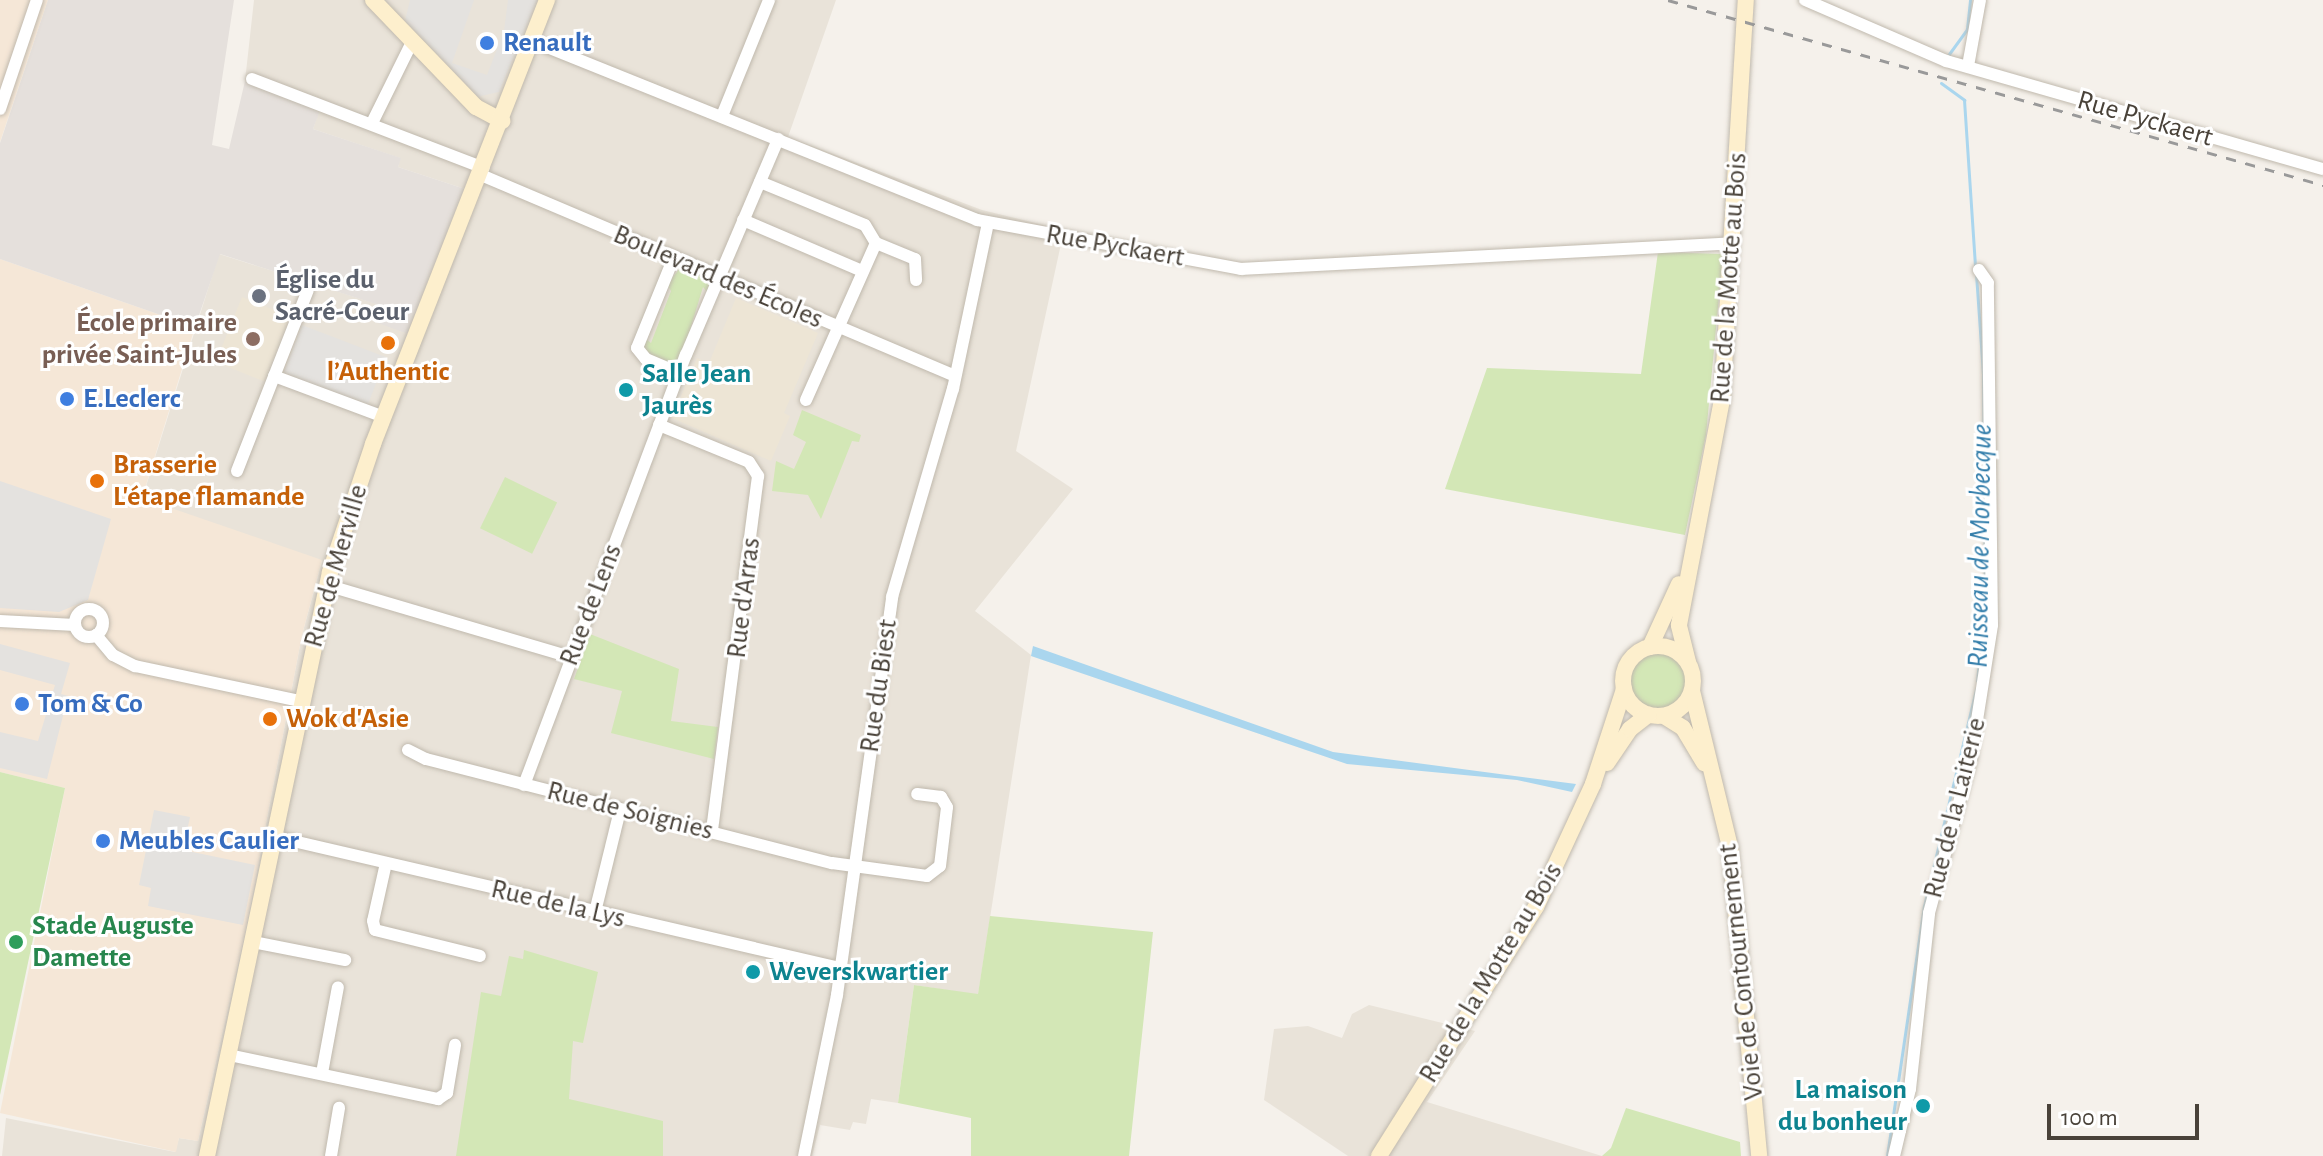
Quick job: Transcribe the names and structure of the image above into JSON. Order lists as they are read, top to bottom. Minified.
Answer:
{"streets":{"street":["Rue Pyckaert","Boulevard des Écoles","Rue de la Motte au Bois","Rue de Merville","Rue d'Arras","Rue de Lens","Rue du Biest","Rue de la Laiterie","Rue de Soignies","Rue de la Lys","Voie de Contournement"]},"crossings":[["Rue Pyckaert","Rue de la Motte au Bois"],["Rue Pyckaert","Rue de Merville"],["Rue Pyckaert","Rue de Lens"],["Rue Pyckaert","Rue du Biest"],["Boulevard des Écoles","Rue de Merville"],["Boulevard des Écoles","Rue de Lens"],["Boulevard des Écoles","Rue du Biest"],["Rue de Merville","Rue de la Lys"],["Rue d'Arras","Rue de Lens"],["Rue d'Arras","Rue de Soignies"],["Rue de Lens","Rue de Soignies"],["Rue du Biest","Rue de Soignies"],["Rue du Biest","Rue de la Lys"]],"water":["Ruisseau de Morbecque"],"places":["Renault","Église du Sacré-Coeur","École primaire privée Saint-Jules","l’Authentic","Salle Jean Jaurès","E.Leclerc","Brasserie L'étape flamande","Tom & Co","Wok d'Asie","Meubles Caulier","Stade Auguste Damette","Weverskwartier","La maison du bonheur"],"scale_bar":"100 m"}
